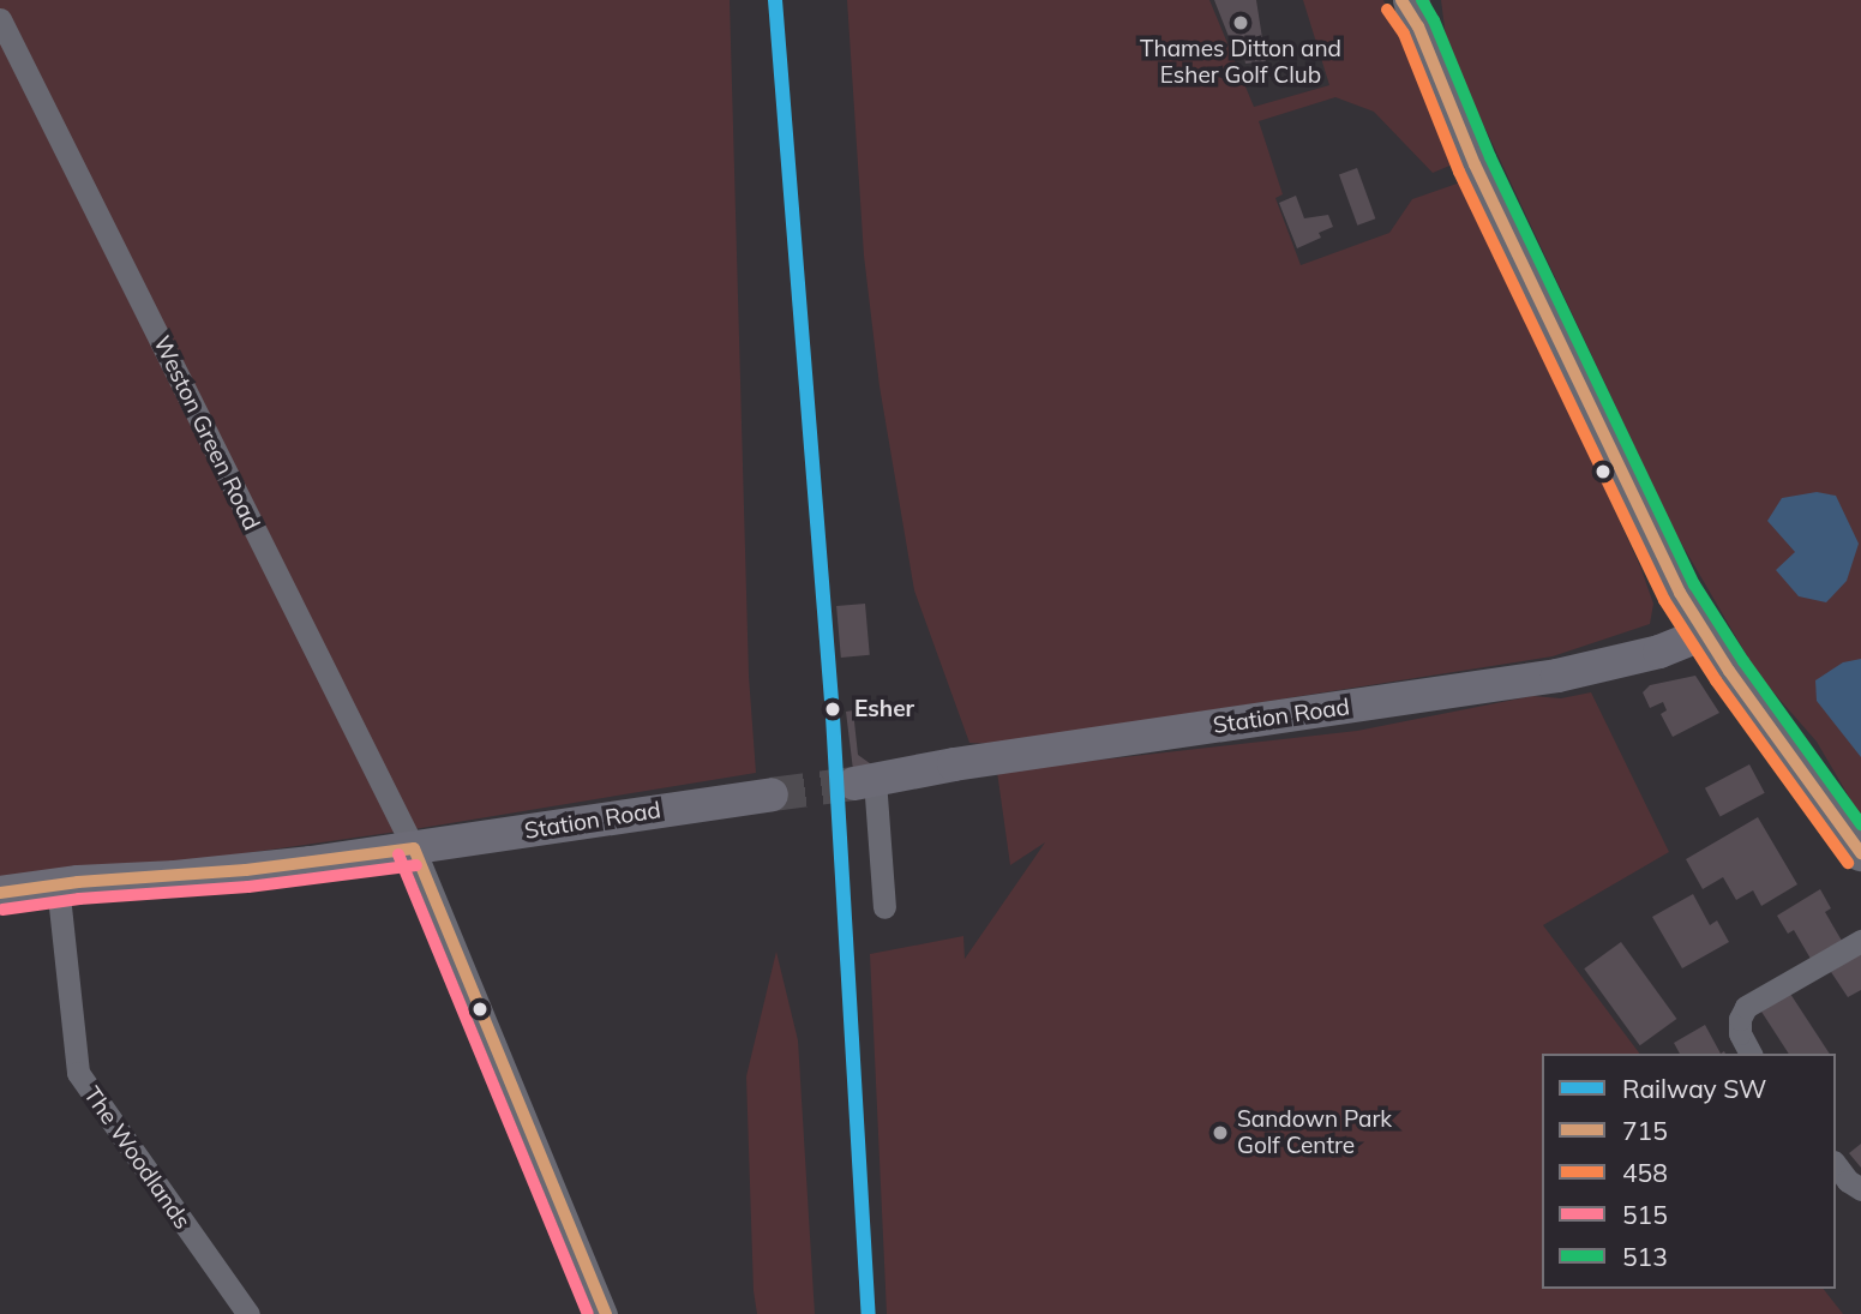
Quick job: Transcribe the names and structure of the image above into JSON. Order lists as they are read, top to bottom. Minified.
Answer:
{"streets":{"main road":["Station Road"],"street":["Weston Green Road","The Woodlands"]},"crossings":[["Weston Green Road","Station Road"],["Station Road","The Woodlands"]],"places":["Thames Ditton and Esher Golf Club","Esher","Sandown Park Golf Centre"],"lines":["rail line SW","transit line 715","transit line 513","transit line 458","transit line 515"],"legend":["Railway SW","715","458","515","513"]}
